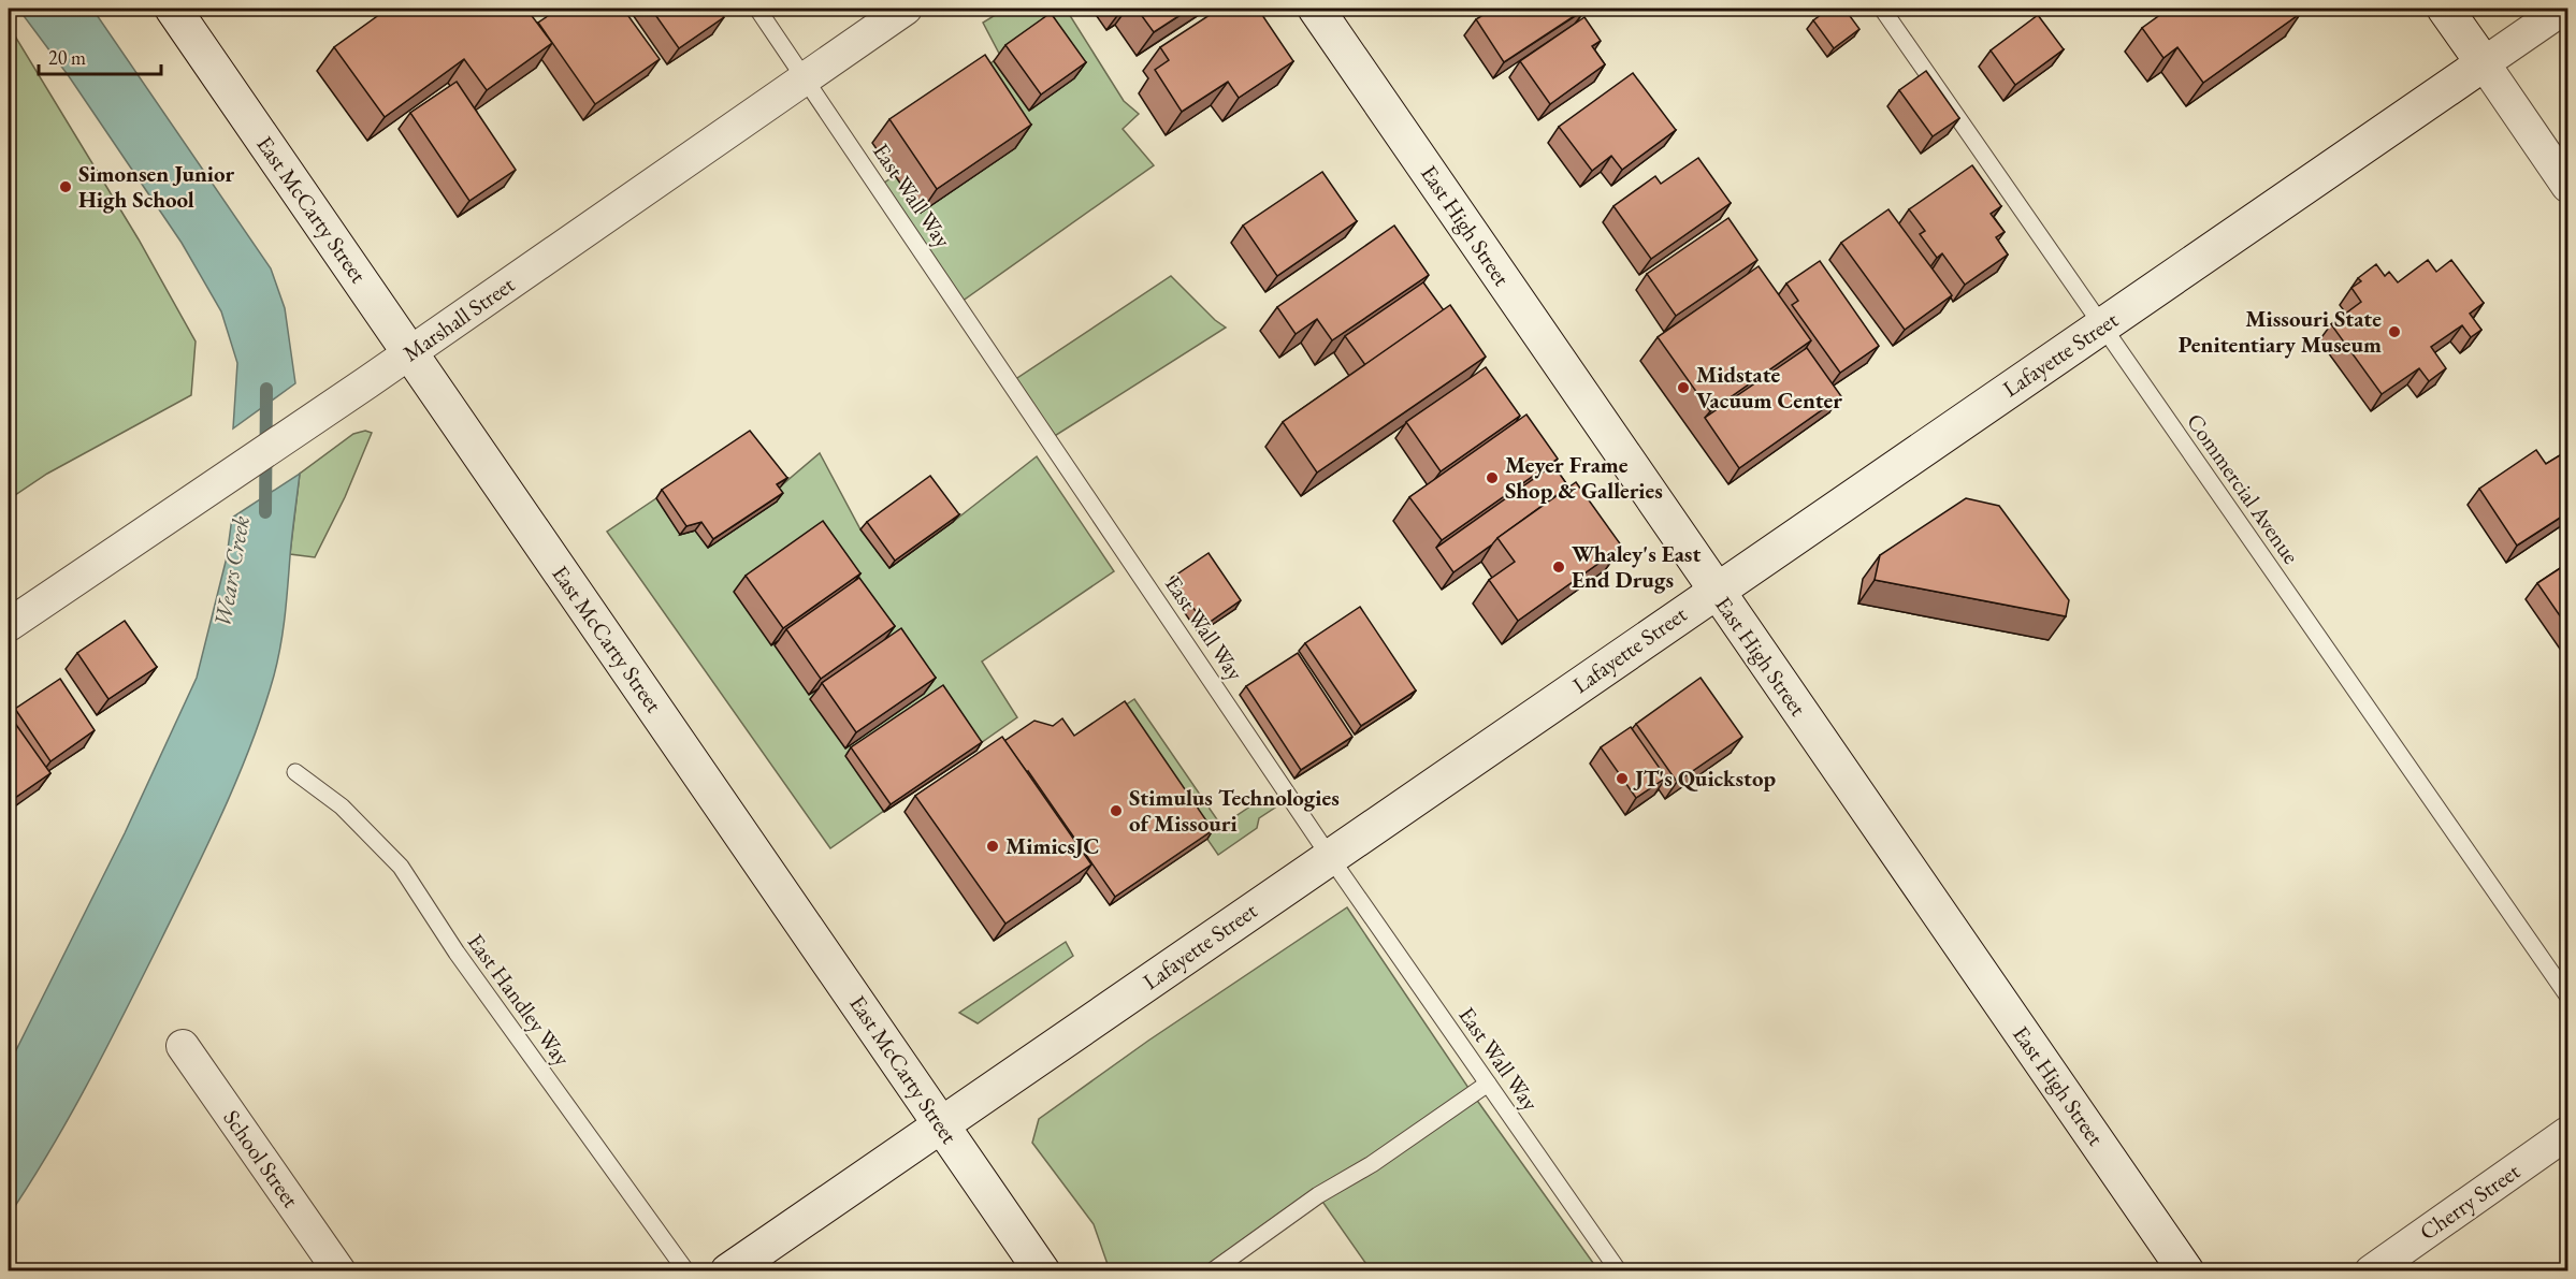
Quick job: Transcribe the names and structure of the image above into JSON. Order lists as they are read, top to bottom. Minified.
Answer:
{"streets":{"main road":["East McCarty Street","East High Street","Lafayette Street"],"street":["Marshall Street","School Street","Cherry Street"],"lane":["East Wall Way","Commercial Avenue","East Handley Way"]},"crossings":[["East Wall Way","Marshall Street"],["East Wall Way","Lafayette Street"],["East McCarty Street","Marshall Street"],["East McCarty Street","Lafayette Street"],["East High Street","Lafayette Street"],["Lafayette Street","Commercial Avenue"]],"water":["Wears Creek"],"places":["Simonsen Junior High School","Missouri State Penitentiary Museum","Midstate Vacuum Center","Meyer Frame Shop & Galleries","Whaley's East End Drugs","JT's Quickstop","Stimulus Technologies of Missouri","MimicsJC"],"scale_bar":"20 m"}
